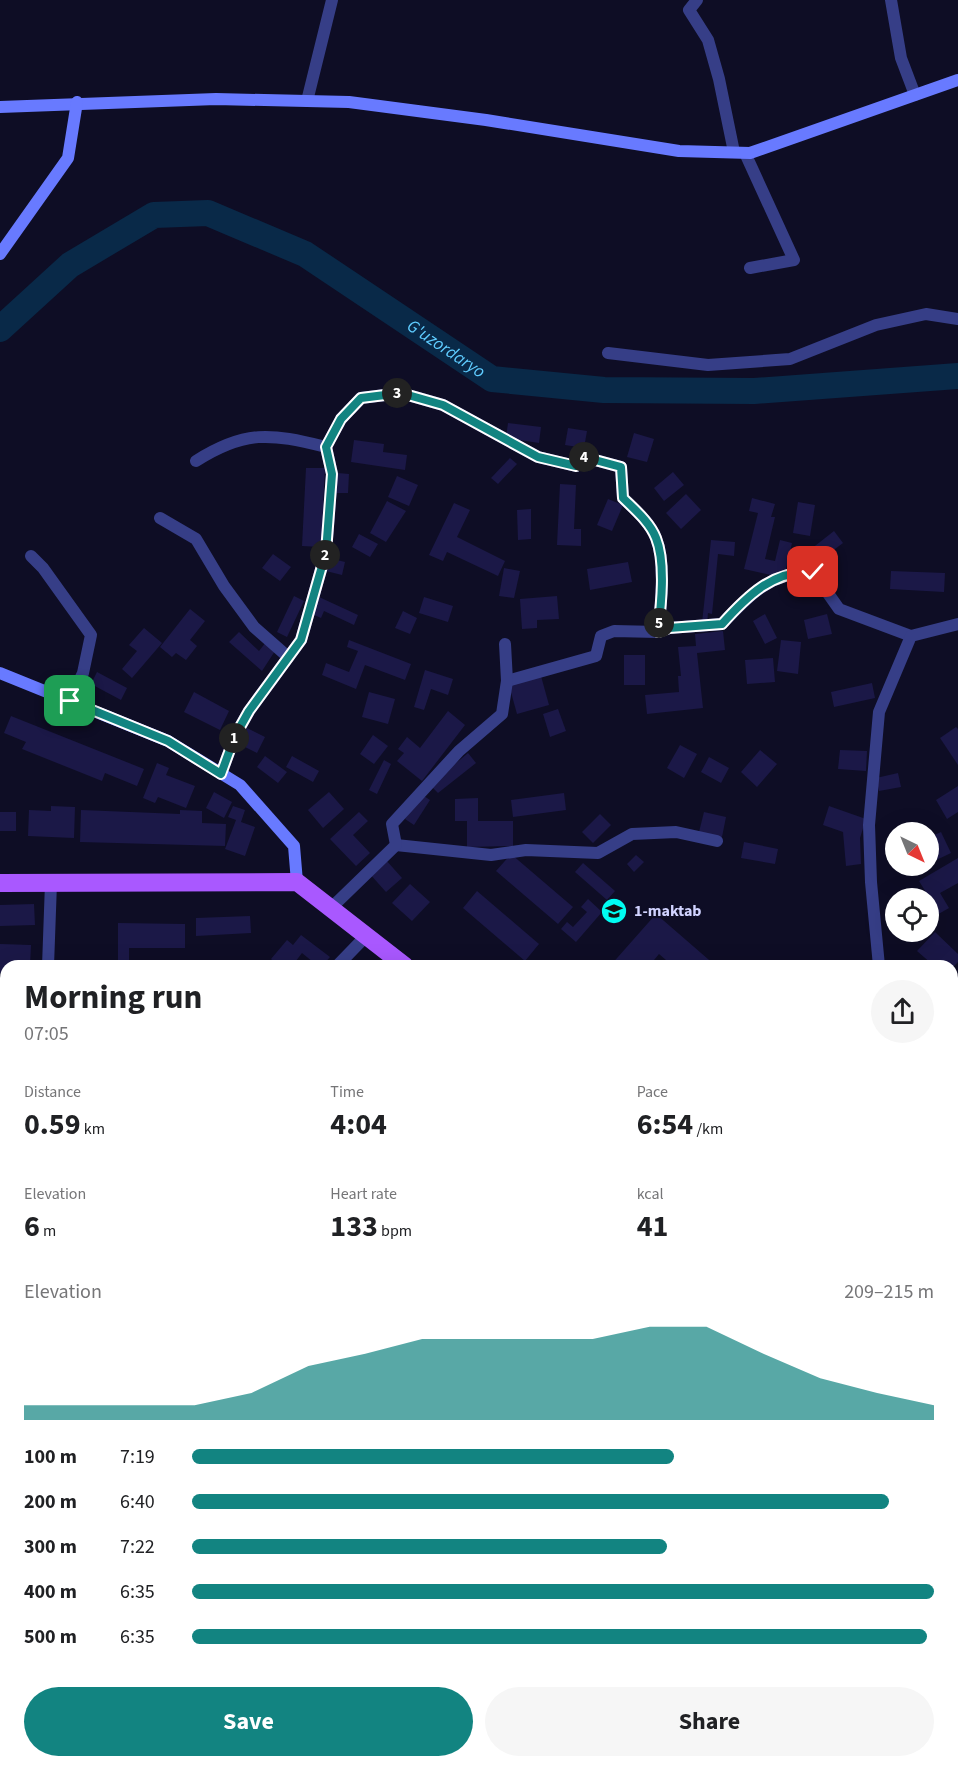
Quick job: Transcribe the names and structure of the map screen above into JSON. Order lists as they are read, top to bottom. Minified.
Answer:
{"water":["G'uzordaryo"],"places":{"school or university":["1-maktab"]},"north":"bottom right","page":{"pins":["3","4","2","5","1"],"heading":["Morning run","07:05"],"stats":[["Distance","0.59 km"],["Time","4:04"],["Pace","6:54 /km"],["Elevation","6 m"],["Heart rate","133 bpm"],["kcal","41"]],"chart":["Elevation","209–215 m"],"list":[{"name":"100 m","note":"7:19"},{"name":"200 m","note":"6:40"},{"name":"300 m","note":"7:22"},{"name":"400 m","note":"6:35"},{"name":"500 m","note":"6:35"}],"buttons":["Save","Share"]}}
